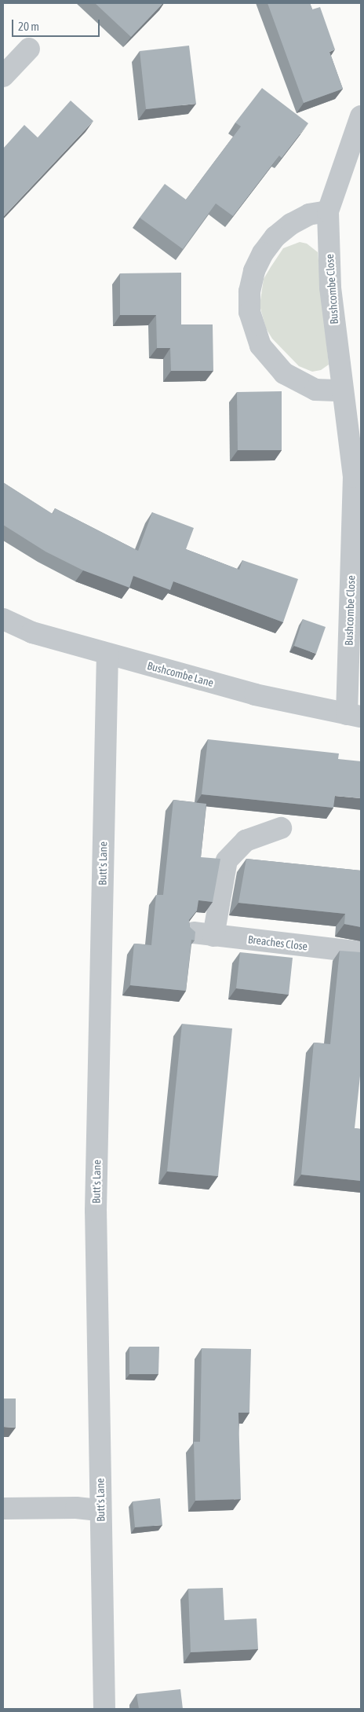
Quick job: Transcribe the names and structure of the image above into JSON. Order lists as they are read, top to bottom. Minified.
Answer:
{"streets":{"street":["Bushcombe Close","Bushcombe Lane","Butt's Lane","Breaches Close"]},"crossings":[["Bushcombe Close","Bushcombe Lane"],["Bushcombe Lane","Butt's Lane"]],"scale_bar":"20 m"}
